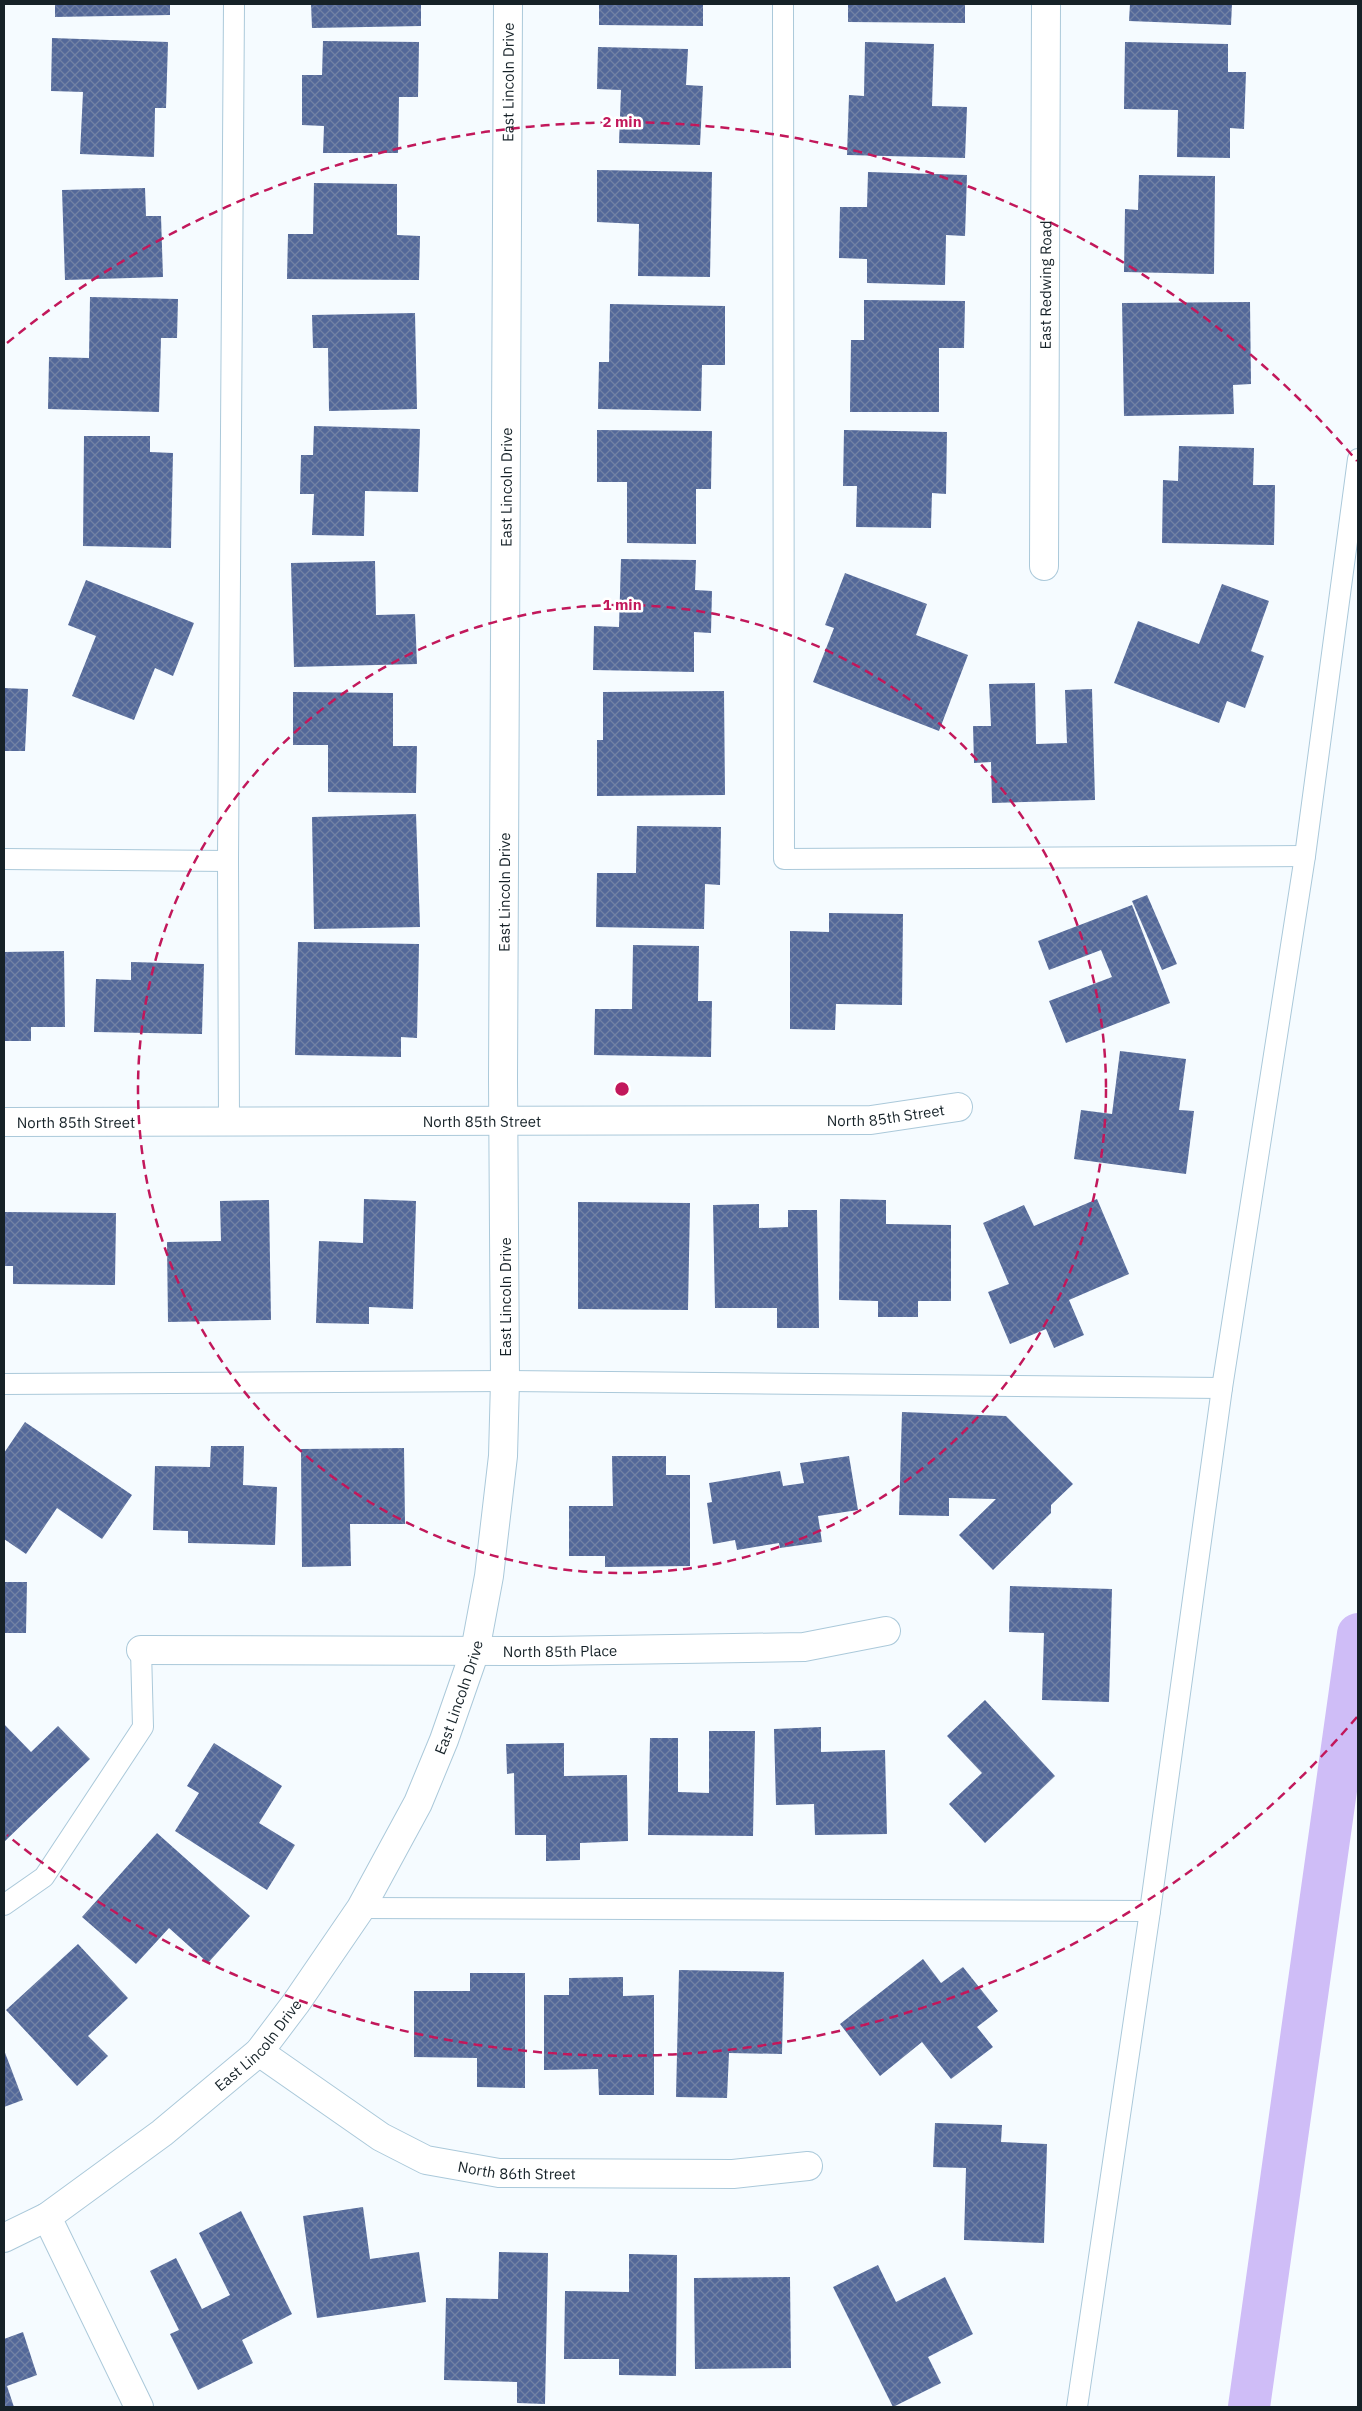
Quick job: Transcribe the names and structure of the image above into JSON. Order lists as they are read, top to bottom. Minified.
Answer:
{"streets":{"street":["East Lincoln Drive","East Redwing Road","North 85th Street","North 85th Place","North 86th Street"]},"crossings":[["East Lincoln Drive","North 85th Street"],["East Lincoln Drive","North 85th Place"],["East Lincoln Drive","North 86th Street"]],"rings":["2 min","1 min"]}
